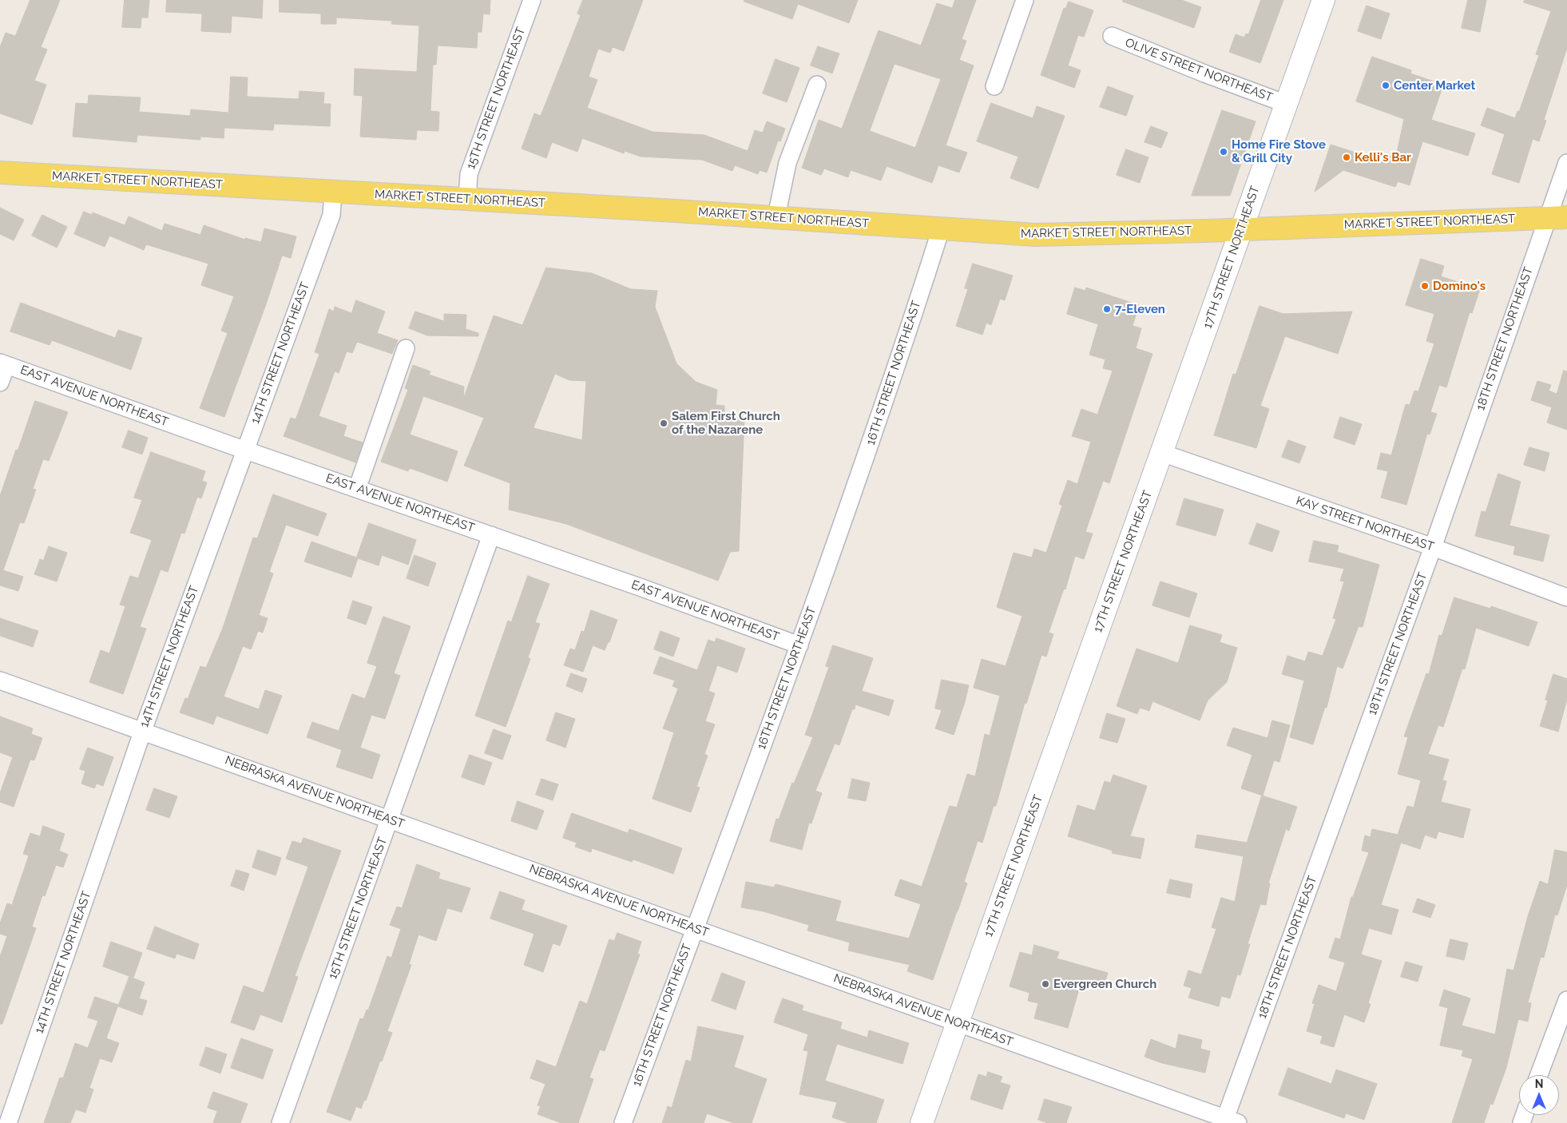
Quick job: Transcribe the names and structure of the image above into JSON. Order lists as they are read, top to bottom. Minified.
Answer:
{"streets":{"main road":["MARKET STREET NORTHEAST","17TH STREET NORTHEAST"],"street":["OLIVE STREET NORTHEAST","15TH STREET NORTHEAST","18TH STREET NORTHEAST","14TH STREET NORTHEAST","16TH STREET NORTHEAST","EAST AVENUE NORTHEAST","KAY STREET NORTHEAST","NEBRASKA AVENUE NORTHEAST"]},"crossings":[["OLIVE STREET NORTHEAST","17TH STREET NORTHEAST"],["15TH STREET NORTHEAST","MARKET STREET NORTHEAST"],["15TH STREET NORTHEAST","EAST AVENUE NORTHEAST"],["15TH STREET NORTHEAST","NEBRASKA AVENUE NORTHEAST"],["MARKET STREET NORTHEAST","17TH STREET NORTHEAST"],["MARKET STREET NORTHEAST","18TH STREET NORTHEAST"],["MARKET STREET NORTHEAST","14TH STREET NORTHEAST"],["MARKET STREET NORTHEAST","16TH STREET NORTHEAST"],["17TH STREET NORTHEAST","KAY STREET NORTHEAST"],["17TH STREET NORTHEAST","NEBRASKA AVENUE NORTHEAST"],["18TH STREET NORTHEAST","KAY STREET NORTHEAST"],["18TH STREET NORTHEAST","NEBRASKA AVENUE NORTHEAST"],["14TH STREET NORTHEAST","EAST AVENUE NORTHEAST"],["14TH STREET NORTHEAST","NEBRASKA AVENUE NORTHEAST"],["16TH STREET NORTHEAST","EAST AVENUE NORTHEAST"],["16TH STREET NORTHEAST","NEBRASKA AVENUE NORTHEAST"]],"places":["Center Market","Home Fire Stove & Grill City","Kelli's Bar","Domino's","7-Eleven","Salem First Church of the Nazarene","Evergreen Church"],"north":"top"}
